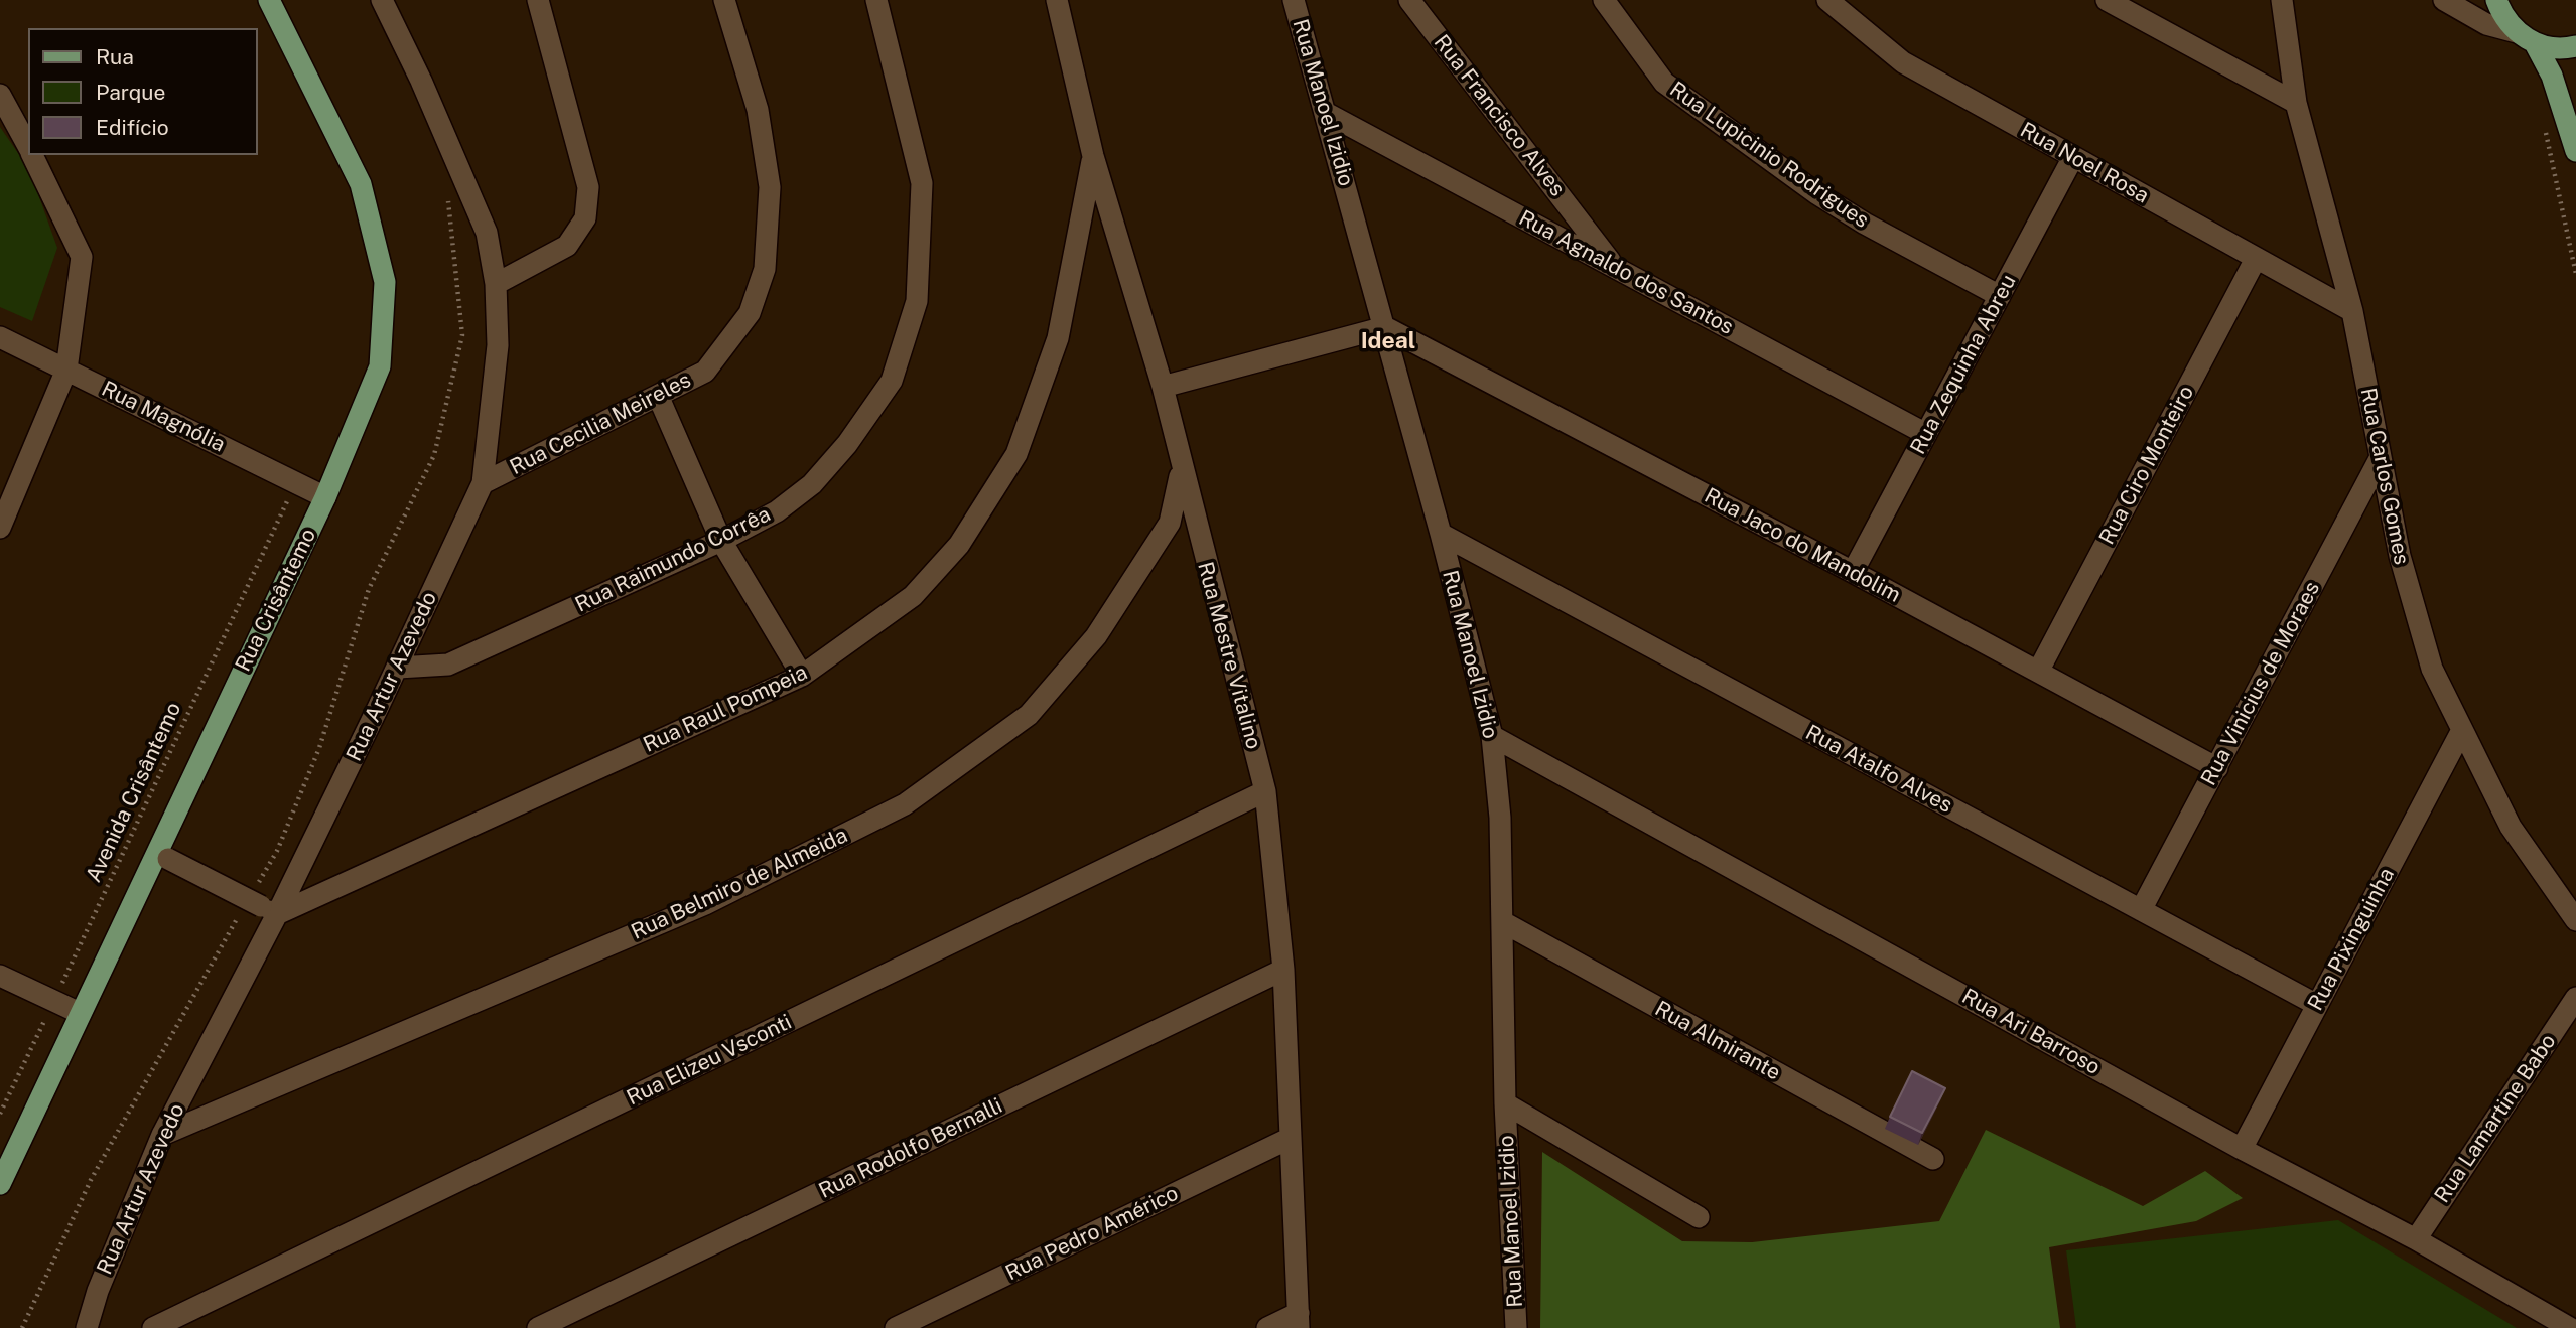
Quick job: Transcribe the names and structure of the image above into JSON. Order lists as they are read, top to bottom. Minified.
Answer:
{"streets":{"main road":["Rua Crisântemo"],"street":["Rua Manoel Izidio","Rua Francisco Alves","Rua Lupicinio Rodrigues","Rua Noel Rosa","Rua Agnaldo dos Santos","Rua Zequinha Abreu","Rua Magnólia","Rua Cecilia Meireles","Rua Ciro Monteiro","Rua Carlos Gomes","Rua Jaco do Mandolim","Rua Raimundo Corrêa","Rua Mestre Vitalino","Rua Artur Azevedo","Rua Vinicius de Moraes","Rua Raul Pompeia","Rua Atalfo Alves","Rua Belmiro de Almeida","Rua Pixinguinha","Rua Ari Barroso","Rua Almirante","Rua Elizeu Vsconti","Rua Lamartine Babo","Rua Rodolfo Bernalli","Rua Pedro Américo"],"path":["Avenida Crisântemo"]},"crossings":[["Rua Manoel Izidio","Rua Agnaldo dos Santos"],["Rua Manoel Izidio","Rua Jaco do Mandolim"],["Rua Manoel Izidio","Rua Atalfo Alves"],["Rua Manoel Izidio","Rua Ari Barroso"],["Rua Manoel Izidio","Rua Almirante"],["Rua Francisco Alves","Rua Agnaldo dos Santos"],["Rua Lupicinio Rodrigues","Rua Zequinha Abreu"],["Rua Noel Rosa","Rua Zequinha Abreu"],["Rua Noel Rosa","Rua Ciro Monteiro"],["Rua Noel Rosa","Rua Carlos Gomes"],["Rua Agnaldo dos Santos","Rua Zequinha Abreu"],["Rua Zequinha Abreu","Rua Jaco do Mandolim"],["Rua Magnólia","Rua Crisântemo"],["Rua Magnólia","Avenida Crisântemo"],["Rua Cecilia Meireles","Rua Artur Azevedo"],["Rua Ciro Monteiro","Rua Jaco do Mandolim"],["Rua Carlos Gomes","Rua Vinicius de Moraes"],["Rua Carlos Gomes","Rua Pixinguinha"],["Rua Jaco do Mandolim","Rua Vinicius de Moraes"],["Rua Raimundo Corrêa","Rua Artur Azevedo"],["Rua Mestre Vitalino","Rua Raul Pompeia"],["Rua Mestre Vitalino","Rua Belmiro de Almeida"],["Rua Mestre Vitalino","Rua Elizeu Vsconti"],["Rua Mestre Vitalino","Rua Rodolfo Bernalli"],["Rua Mestre Vitalino","Rua Pedro Américo"],["Rua Artur Azevedo","Rua Raul Pompeia"],["Rua Artur Azevedo","Rua Belmiro de Almeida"],["Rua Vinicius de Moraes","Rua Atalfo Alves"],["Rua Atalfo Alves","Rua Pixinguinha"],["Rua Pixinguinha","Rua Ari Barroso"],["Rua Ari Barroso","Rua Lamartine Babo"]],"districts":["Ideal"],"legend":["Rua","Parque","Edifício"]}
